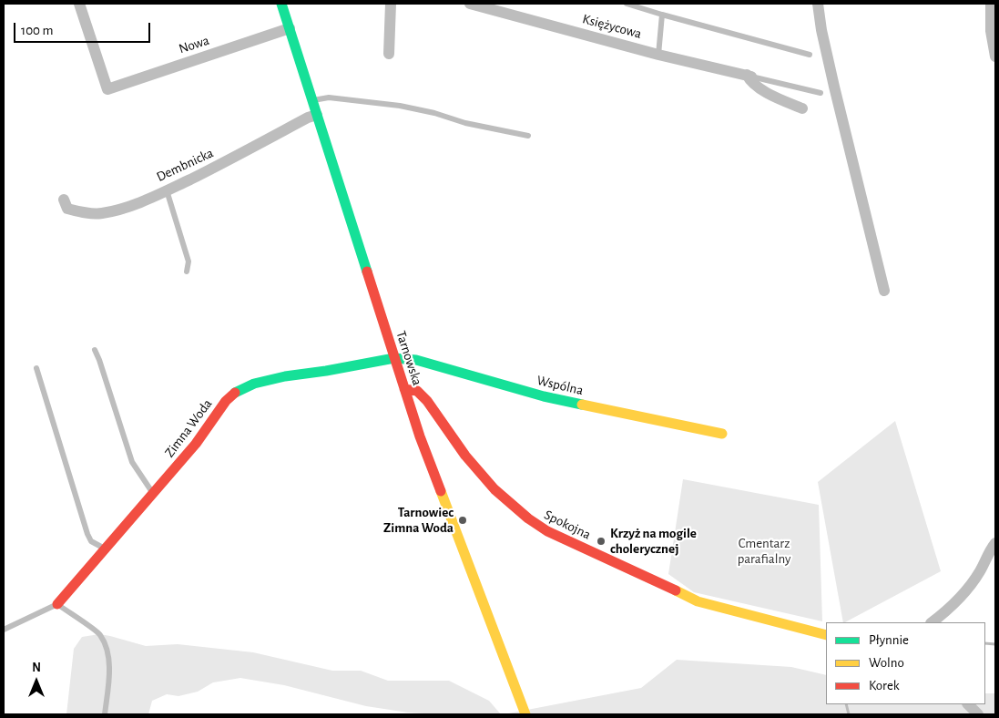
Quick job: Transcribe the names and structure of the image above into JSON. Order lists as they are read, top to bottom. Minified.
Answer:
{"streets":{"street":["Księżycowa","Nowa","Dembnicka","Tarnowska","Wspólna","Zimna Woda","Spokojna"]},"crossings":[["Nowa","Tarnowska"],["Dembnicka","Tarnowska"],["Tarnowska","Wspólna"],["Tarnowska","Zimna Woda"],["Tarnowska","Spokojna"],["Wspólna","Zimna Woda"]],"parks":["Cmentarz parafialny"],"places":["Tarnowiec Zimna Woda","Krzyż na mogile cholerycznej"],"legend":["Płynnie","Wolno","Korek"],"scale_bar":"100 m","north":"top"}
